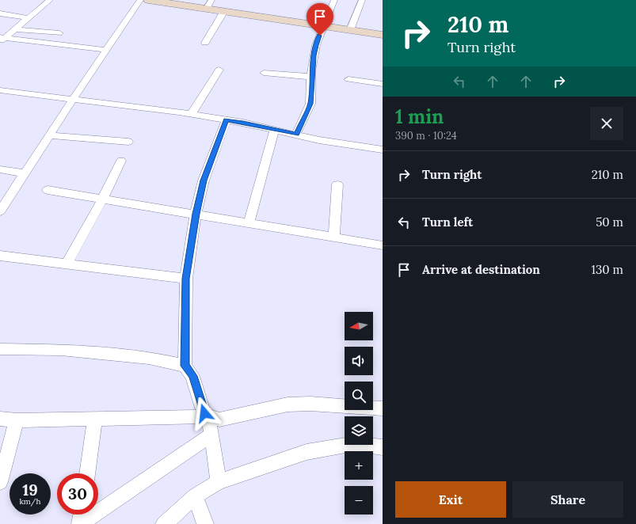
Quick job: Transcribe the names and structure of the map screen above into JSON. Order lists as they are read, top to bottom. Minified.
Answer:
{"north":"left","page":{"turn":["210 m","Turn right"],"heading":["1 min","390 m · 10:24"],"list":[{"name":"Turn right","value":"210 m"},{"name":"Turn left","value":"50 m"},{"name":"Arrive at destination","value":"130 m"}],"map_buttons":["+","−"],"speed":"19 km/h","limit":"30","buttons":["Exit","Share"]}}
